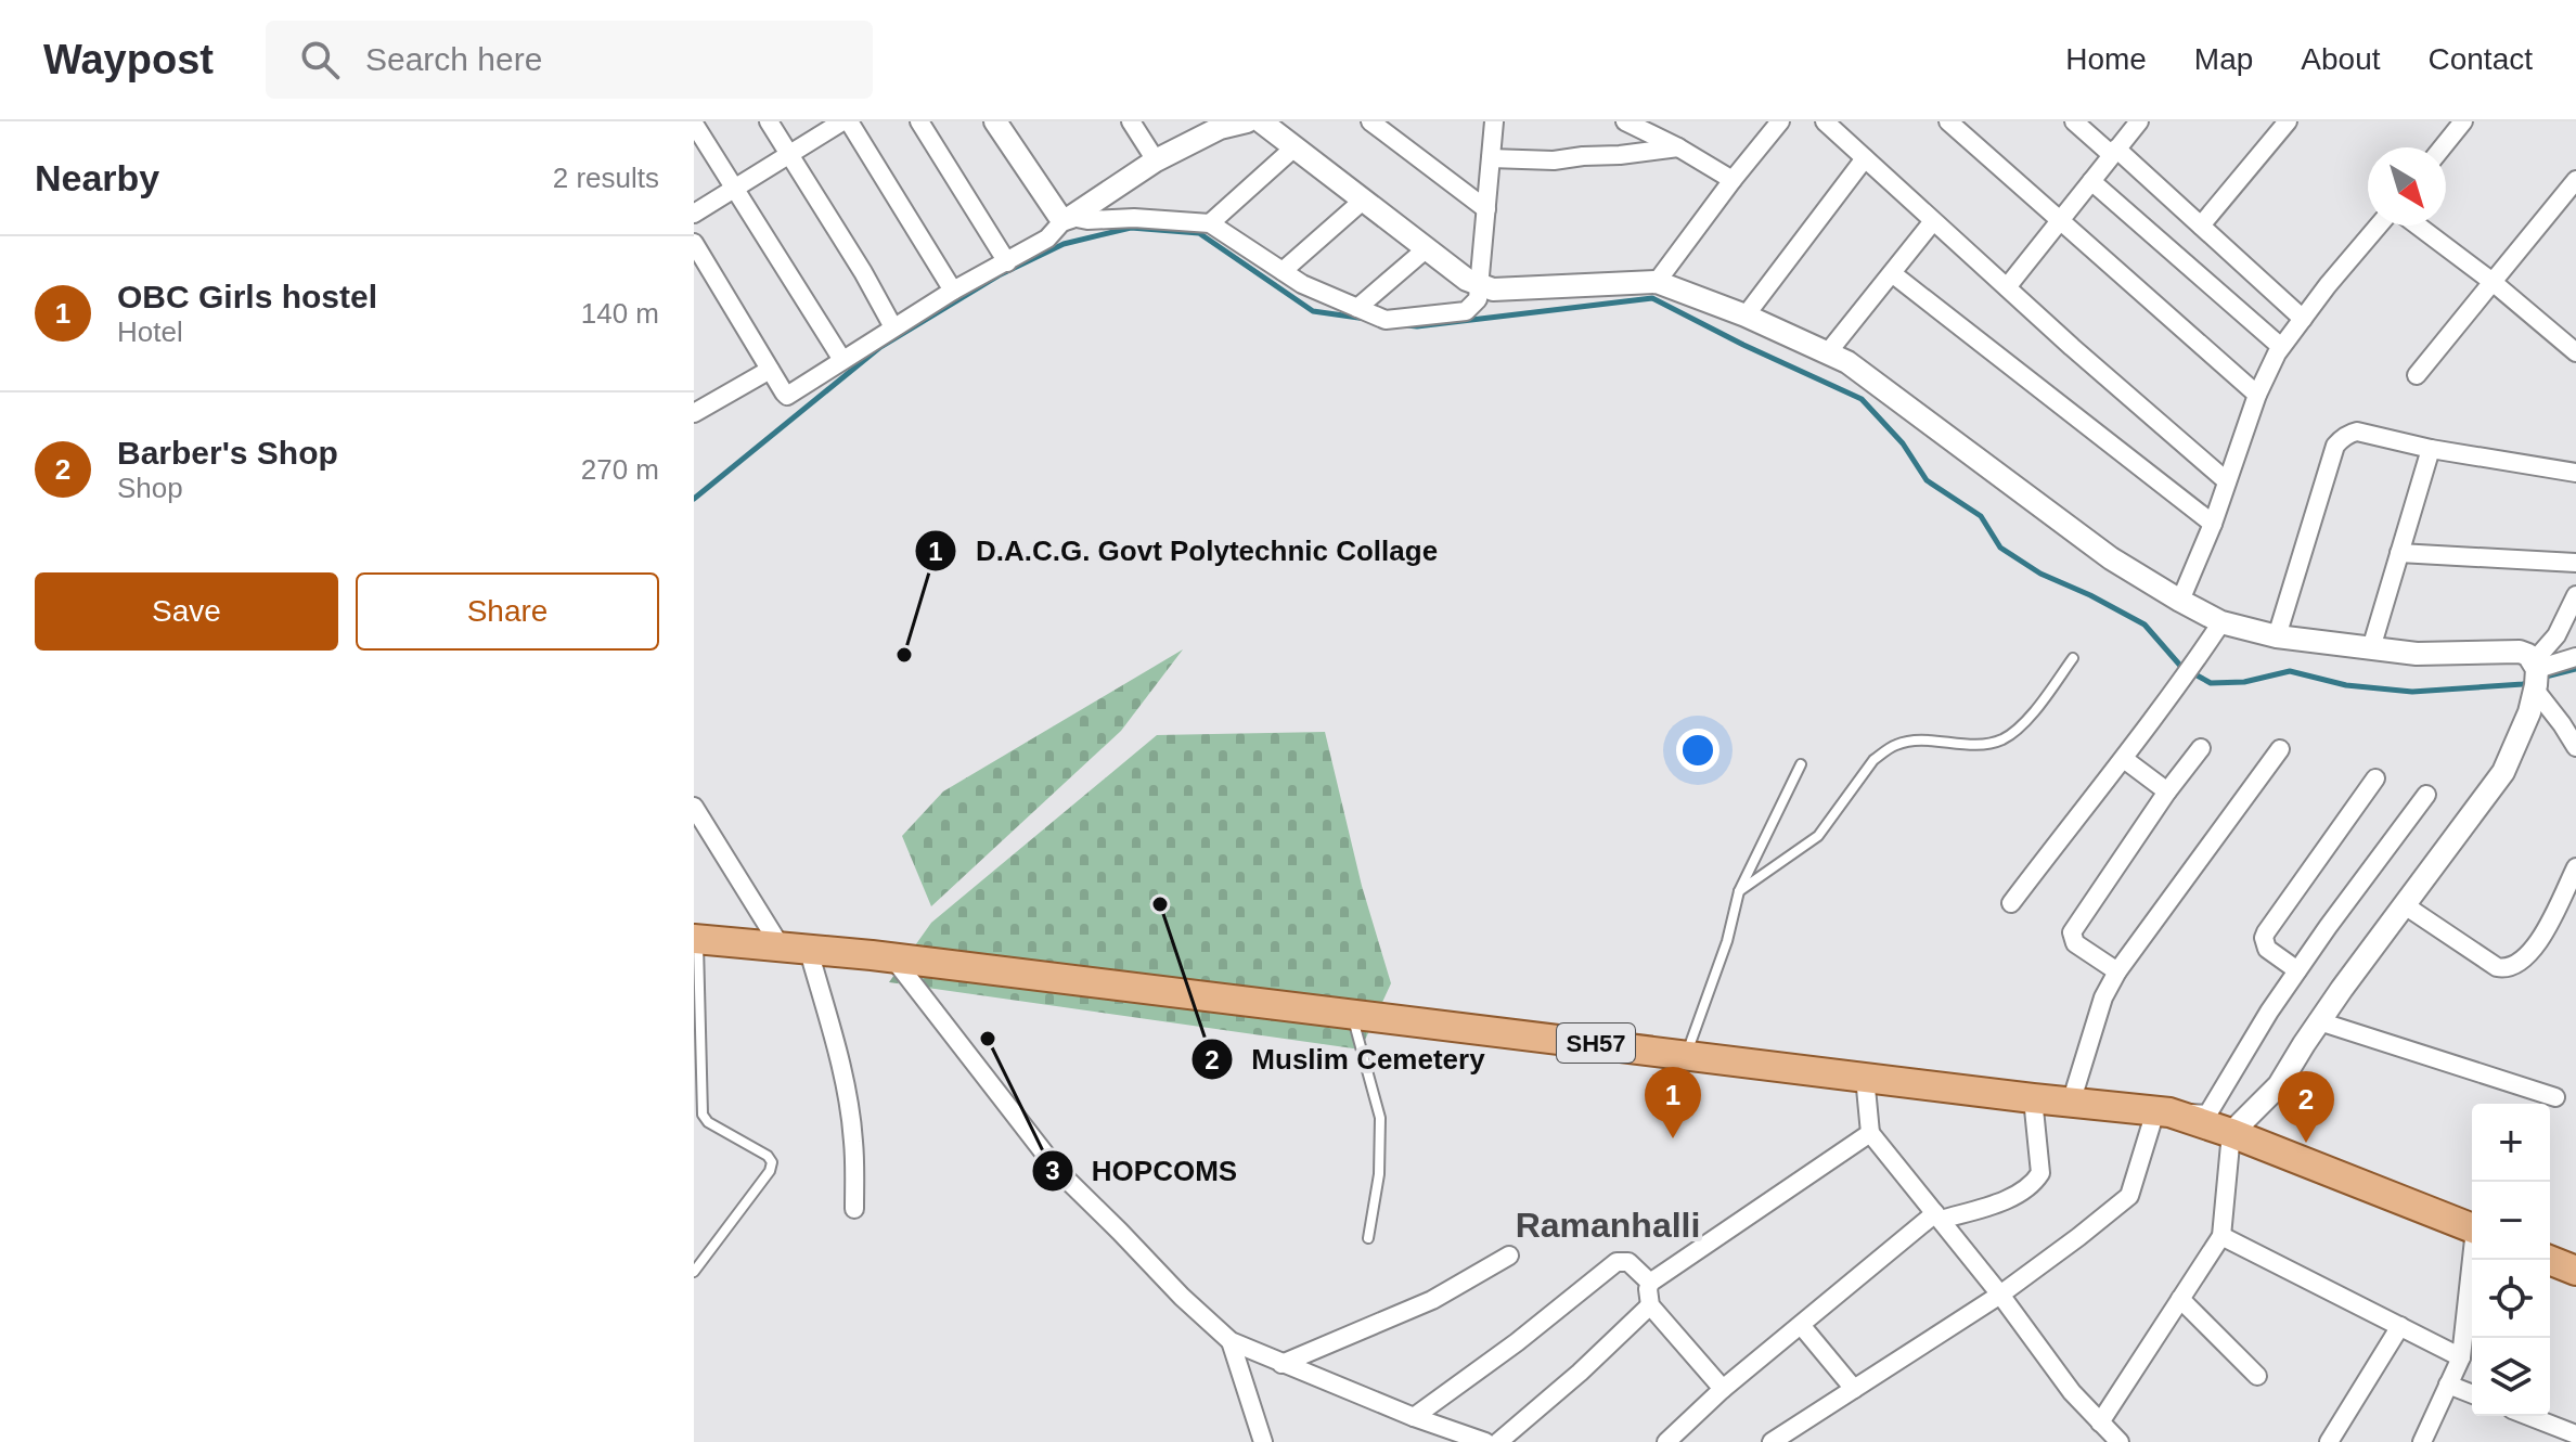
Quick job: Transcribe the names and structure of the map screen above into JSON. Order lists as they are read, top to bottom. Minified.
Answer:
{"streets":{"main road":["SH57"]},"districts":["Ramanhalli"],"places":["D.A.C.G. Govt Polytechnic Collage","Muslim Cemetery","HOPCOMS"],"north":"bottom right","page":{"header":"Waypost","search":"Search here","nav":["Home","Map","About","Contact"],"heading":["Nearby","2 results"],"list":[{"mark":"1","name":"OBC Girls hostel","note":"Hotel","value":"140 m"},{"mark":"2","name":"Barber's Shop","note":"Shop","value":"270 m"}],"buttons":["Save","Share"],"pins":["1","2"],"map_buttons":["+","−"]}}
